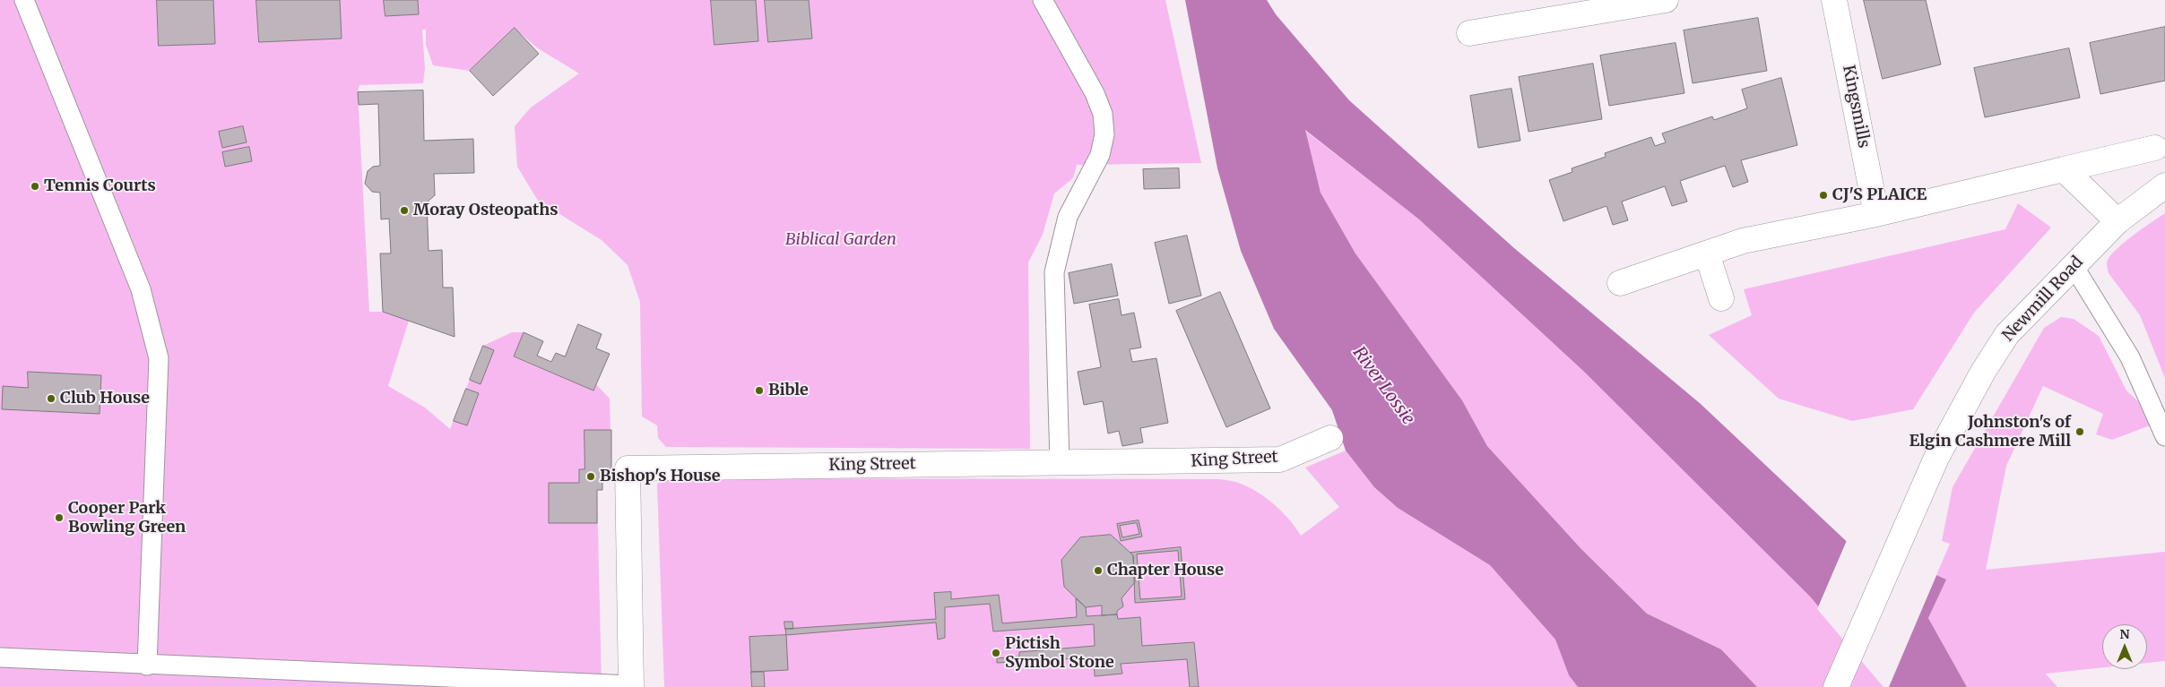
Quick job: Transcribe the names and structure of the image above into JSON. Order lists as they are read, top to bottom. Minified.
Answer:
{"streets":{"street":["Kingsmills","Newmill Road","King Street"]},"water":["River Lossie"],"parks":["Biblical Garden"],"places":["Tennis Courts","CJ'S PLAICE","Moray Osteopaths","Bible","Club House","Johnston's of Elgin Cashmere Mill","Bishop's House","Cooper Park Bowling Green","Chapter House","Pictish Symbol Stone"],"north":"top"}
